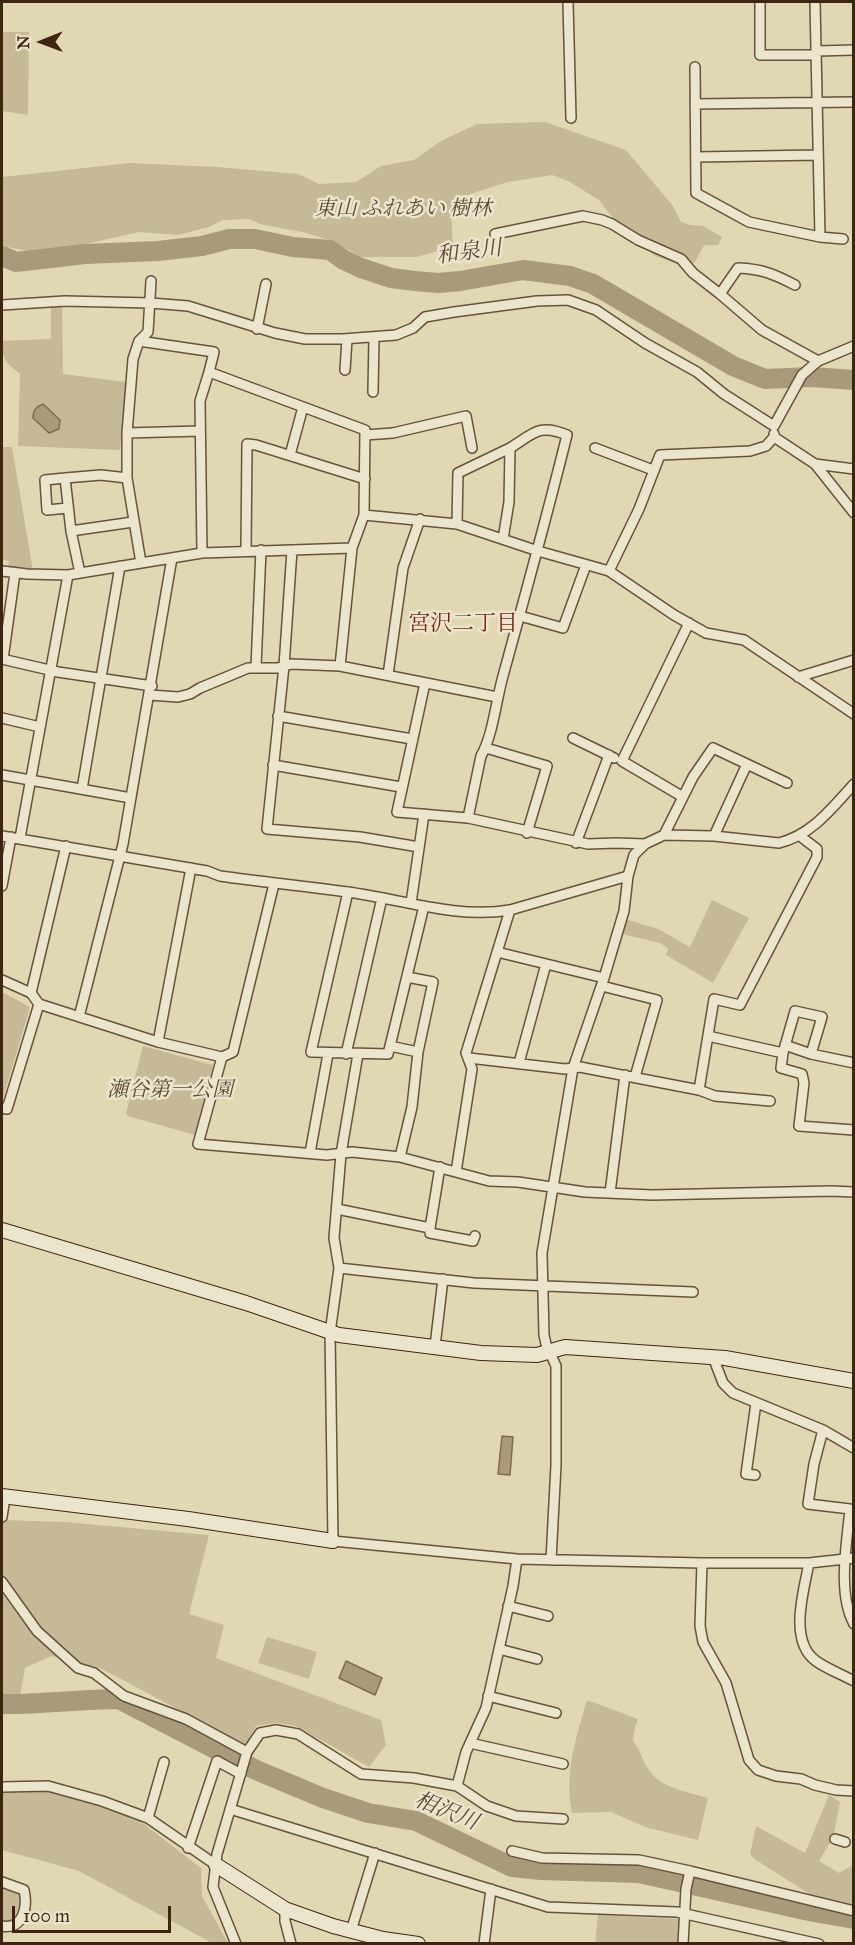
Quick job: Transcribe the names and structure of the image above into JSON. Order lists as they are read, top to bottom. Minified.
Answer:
{"districts":["宮沢二丁目"],"water":["和泉川","相沢川"],"parks":["東山 ふれあい 樹林","瀬谷第一公園"],"scale_bar":"100 m","north":"left"}
